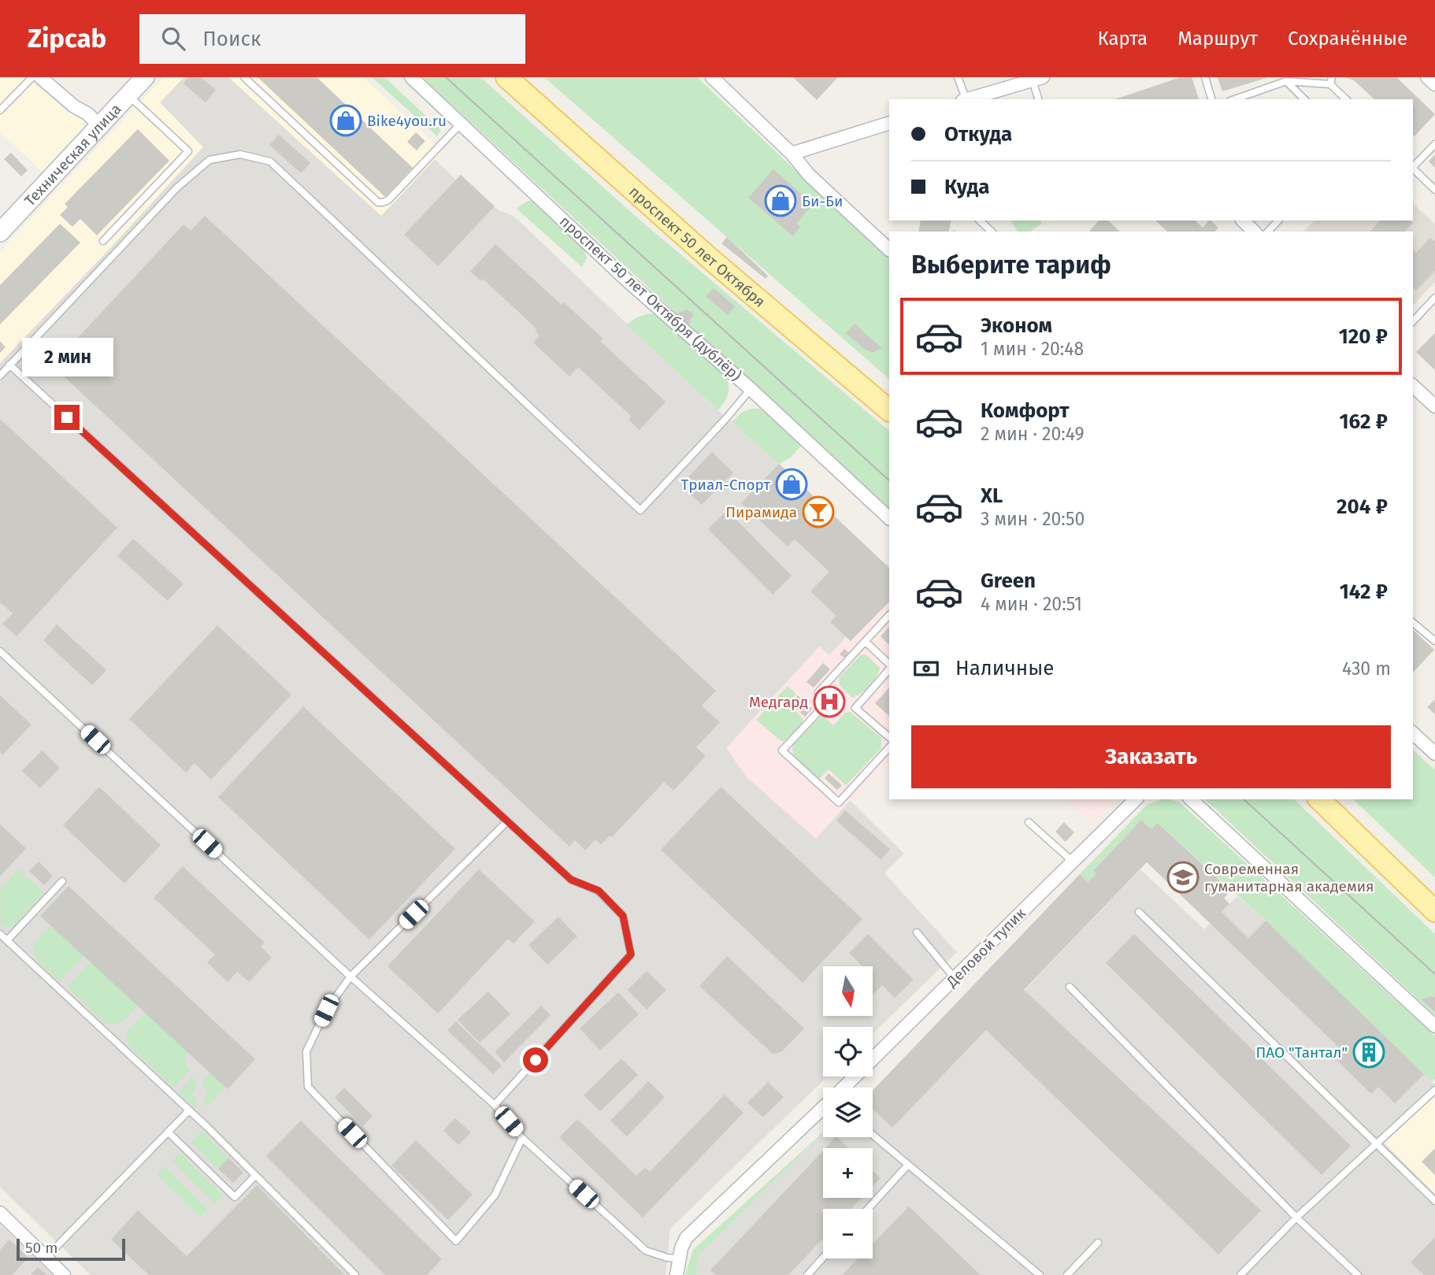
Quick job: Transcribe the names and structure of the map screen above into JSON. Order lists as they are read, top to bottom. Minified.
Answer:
{"streets":{"main road":["Техническая улица","проспект 50 лет Октября"],"street":["проспект 50 лет Октября (дублёр)","Деловой тупик"]},"places":{"shop":["Bike4you.ru","Би-Би","Триал-Спорт"],"bar":["Пирамида"],"hospital":["Медгард"],"school or university":["Современная гуманитарная академия"],"building":["ПАО \"Тантал\""]},"scale_bar":"50 m","north":"bottom","page":{"header":"Zipcab","search":"Поиск","nav":["Карта","Маршрут","Сохранённые"],"banner":["Откуда","Куда"],"heading":"Выберите тариф","list":[{"name":"Эконом","note":"1 мин · 20:48","value":"120 ₽"},{"name":"Комфорт","note":"2 мин · 20:49","value":"162 ₽"},{"name":"XL","note":"3 мин · 20:50","value":"204 ₽"},{"name":"Green","note":"4 мин · 20:51","value":"142 ₽"}],"bubble":"2 мин","pay":["Наличные","430 m"],"buttons":"Заказать","map_buttons":["+","−"],"scale":"50 m"}}
